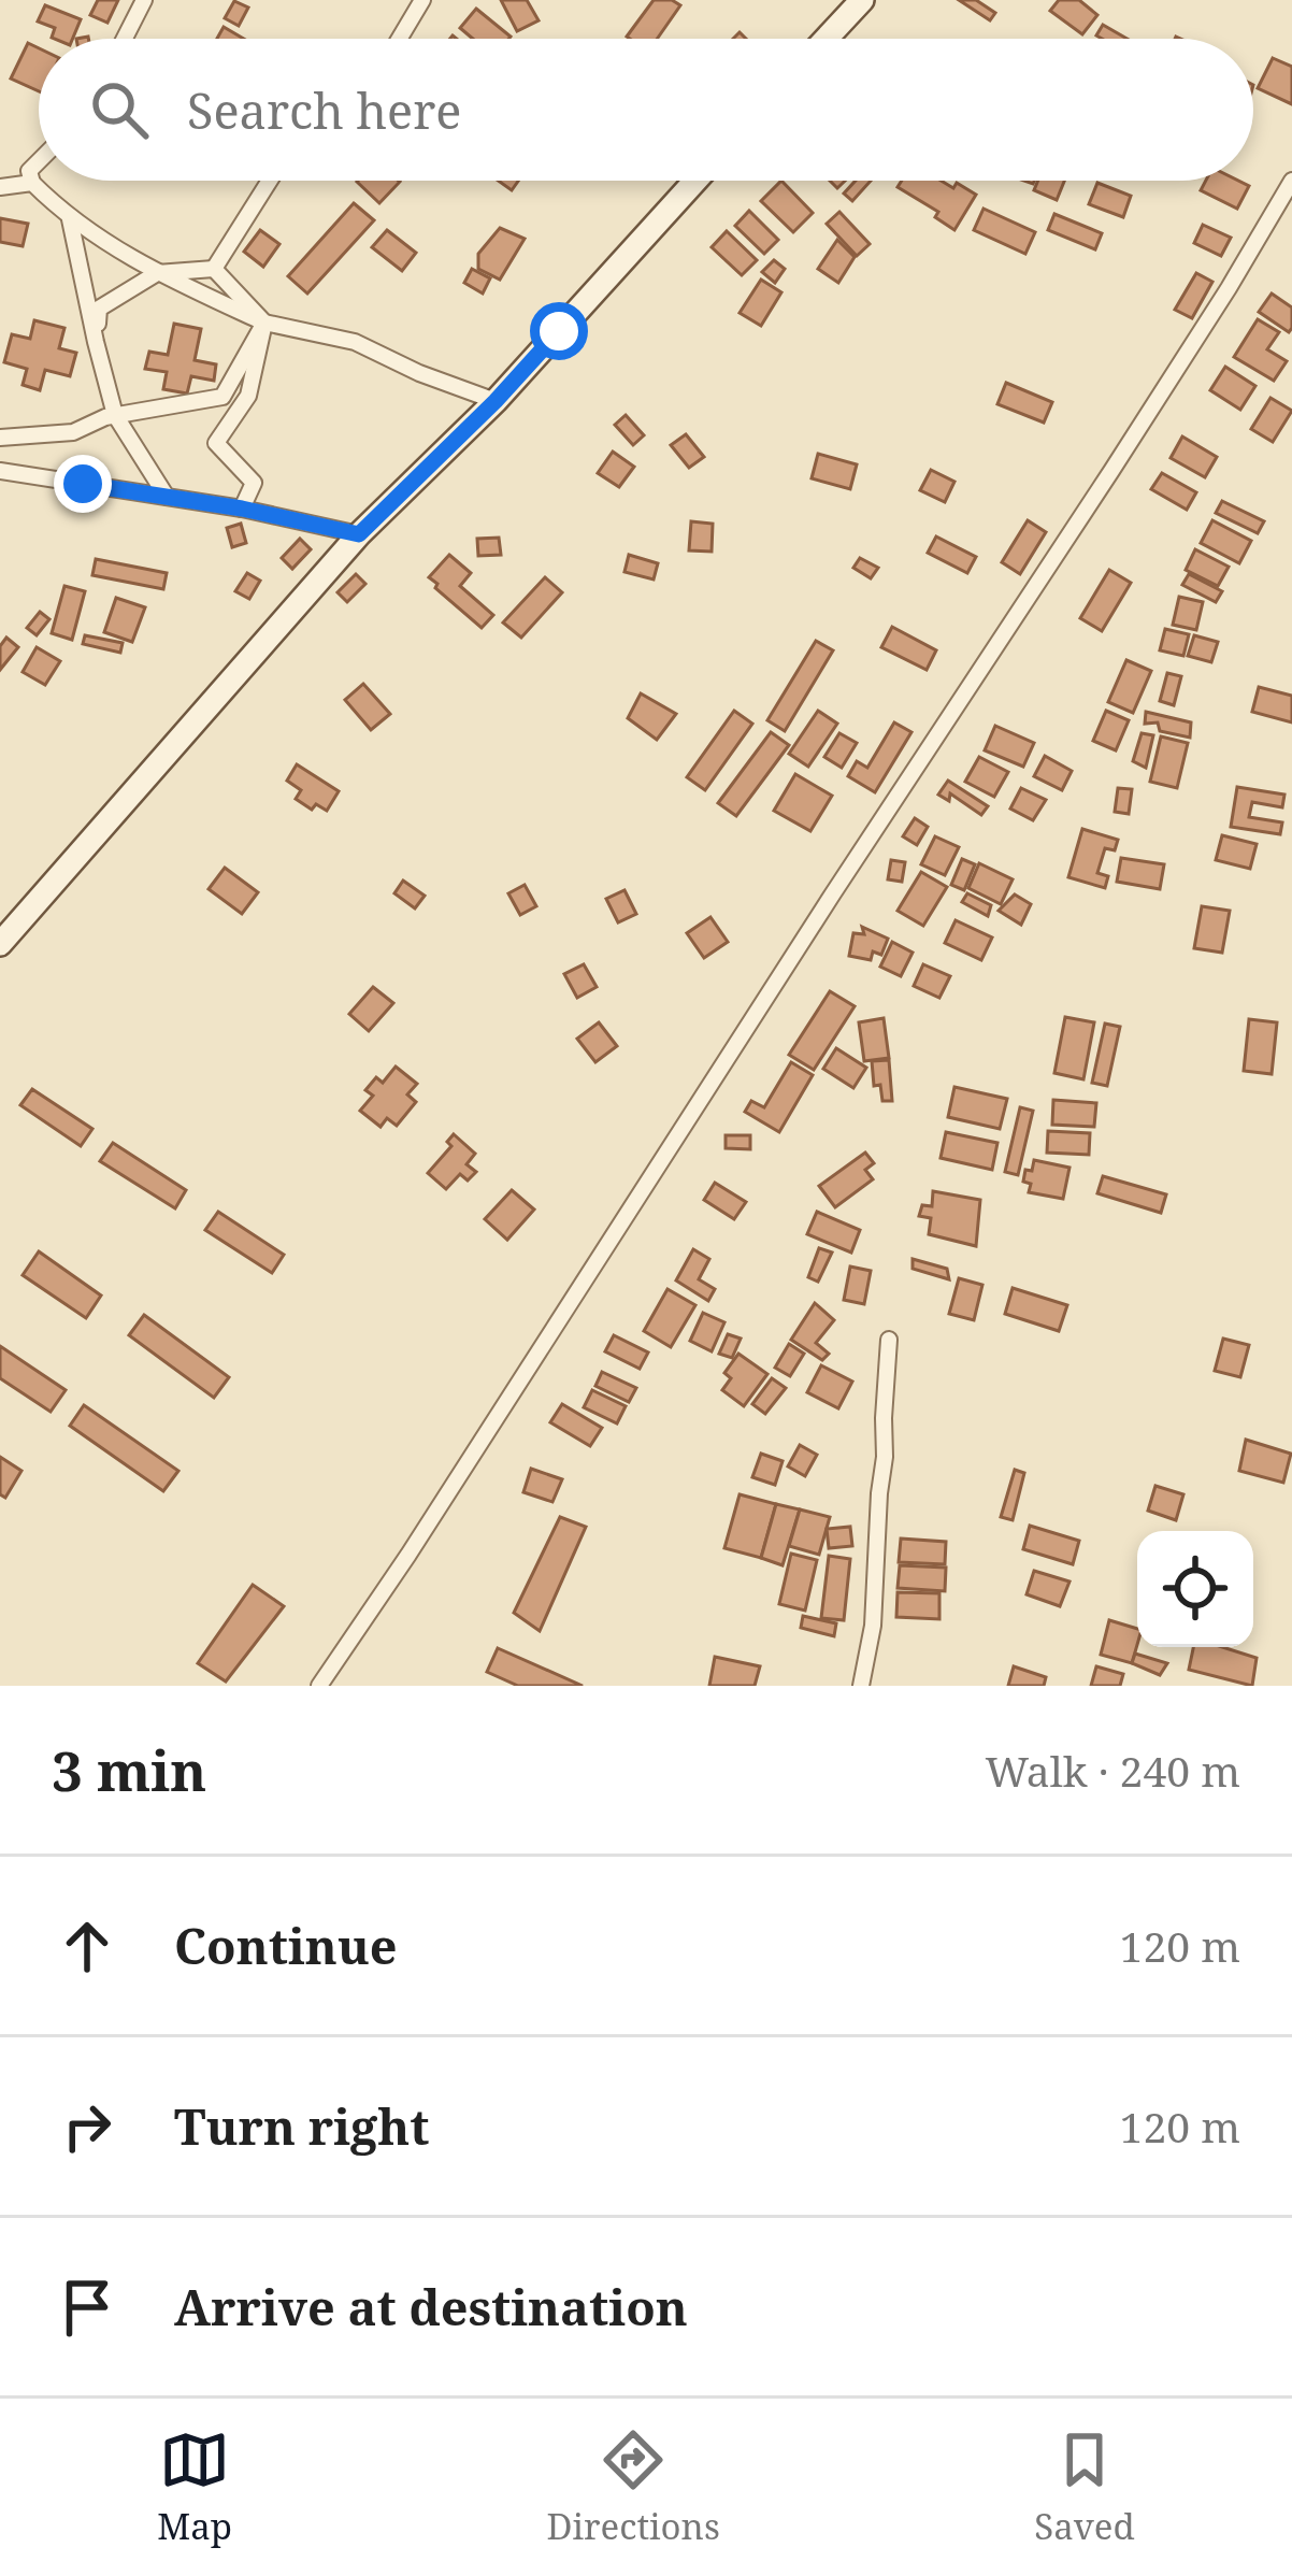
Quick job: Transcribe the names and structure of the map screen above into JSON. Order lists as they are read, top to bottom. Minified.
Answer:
{"page":{"search":"Search here","heading":["3 min","Walk · 240 m"],"list":[["Continue","120 m"],["Turn right","120 m"],"Arrive at destination"],"nav":["Map","Directions","Saved"]}}
